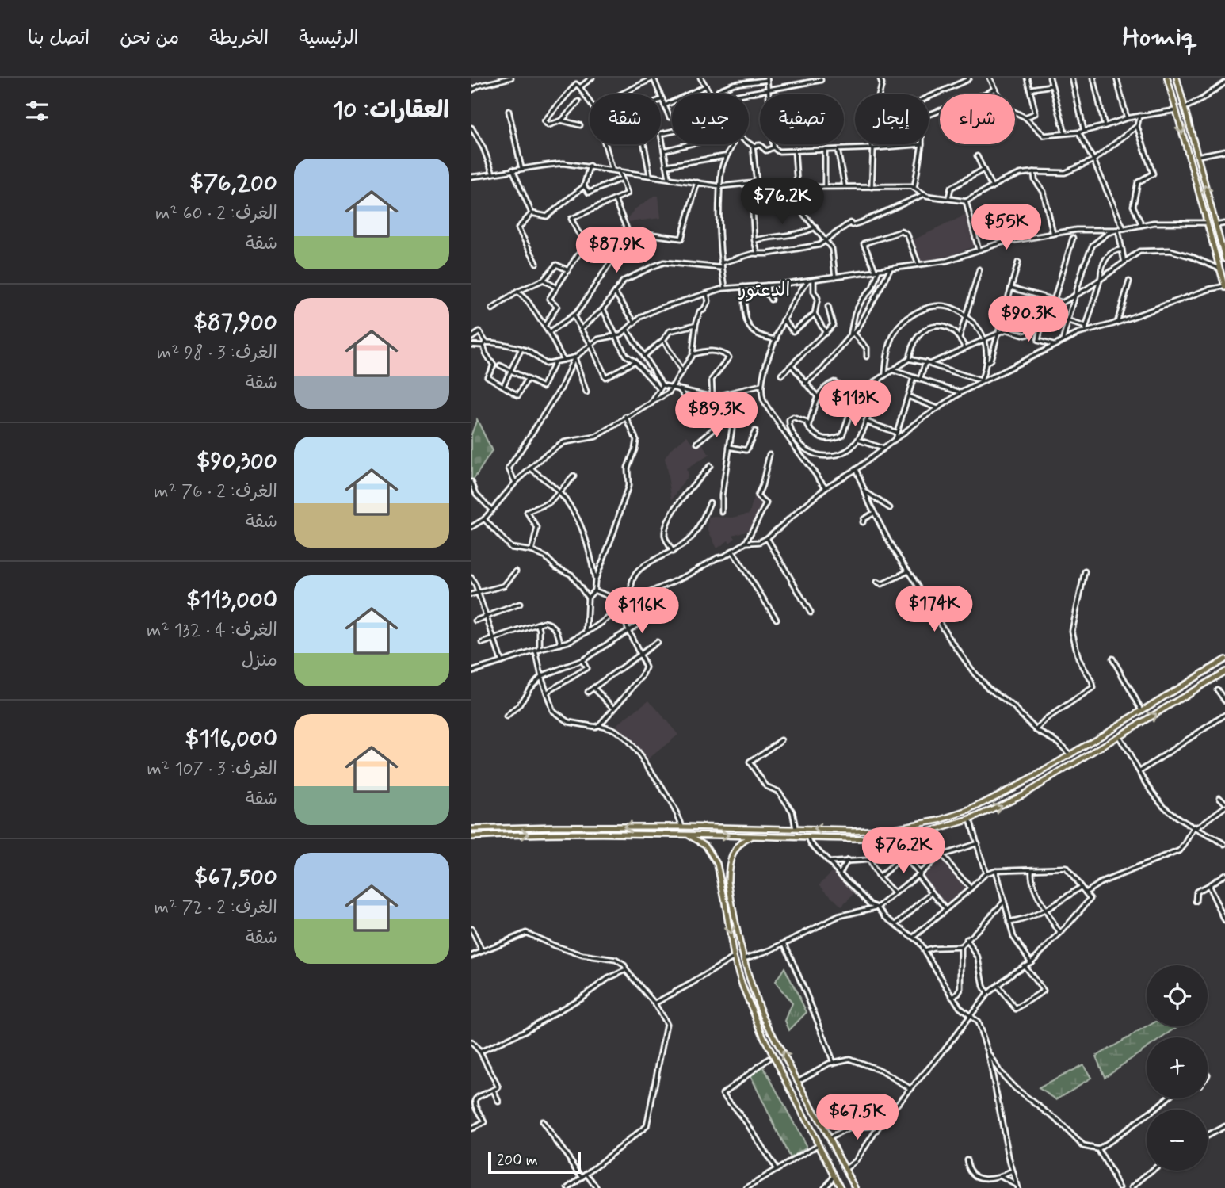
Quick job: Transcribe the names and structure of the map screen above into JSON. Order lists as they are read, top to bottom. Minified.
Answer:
{"districts":["الدعتور"],"scale_bar":"200 m","page":{"header":"Homiq","nav":["الرئيسية","الخريطة","من نحن","اتصل بنا"],"heading":"العقارات: 10","chip":["شراء","إيجار","تصفية","جديد","شقة"],"list":[{"name":"$76,200","note":"الغرف: 2 · 60 m² · شقة"},{"name":"$87,900","note":"الغرف: 3 · 98 m² · شقة"},{"name":"$90,300","note":"الغرف: 2 · 76 m² · شقة"},{"name":"$113,000","note":"الغرف: 4 · 132 m² · منزل"},{"name":"$116,000","note":"الغرف: 3 · 107 m² · شقة"},{"name":"$67,500","note":"الغرف: 2 · 72 m² · شقة"}],"price":["$76.2K","$55K","$87.9K","$90.3K","$113K","$89.3K","$174K","$116K","$76.2K","$67.5K"],"map_buttons":["+","−"],"scale":"200 m"}}
